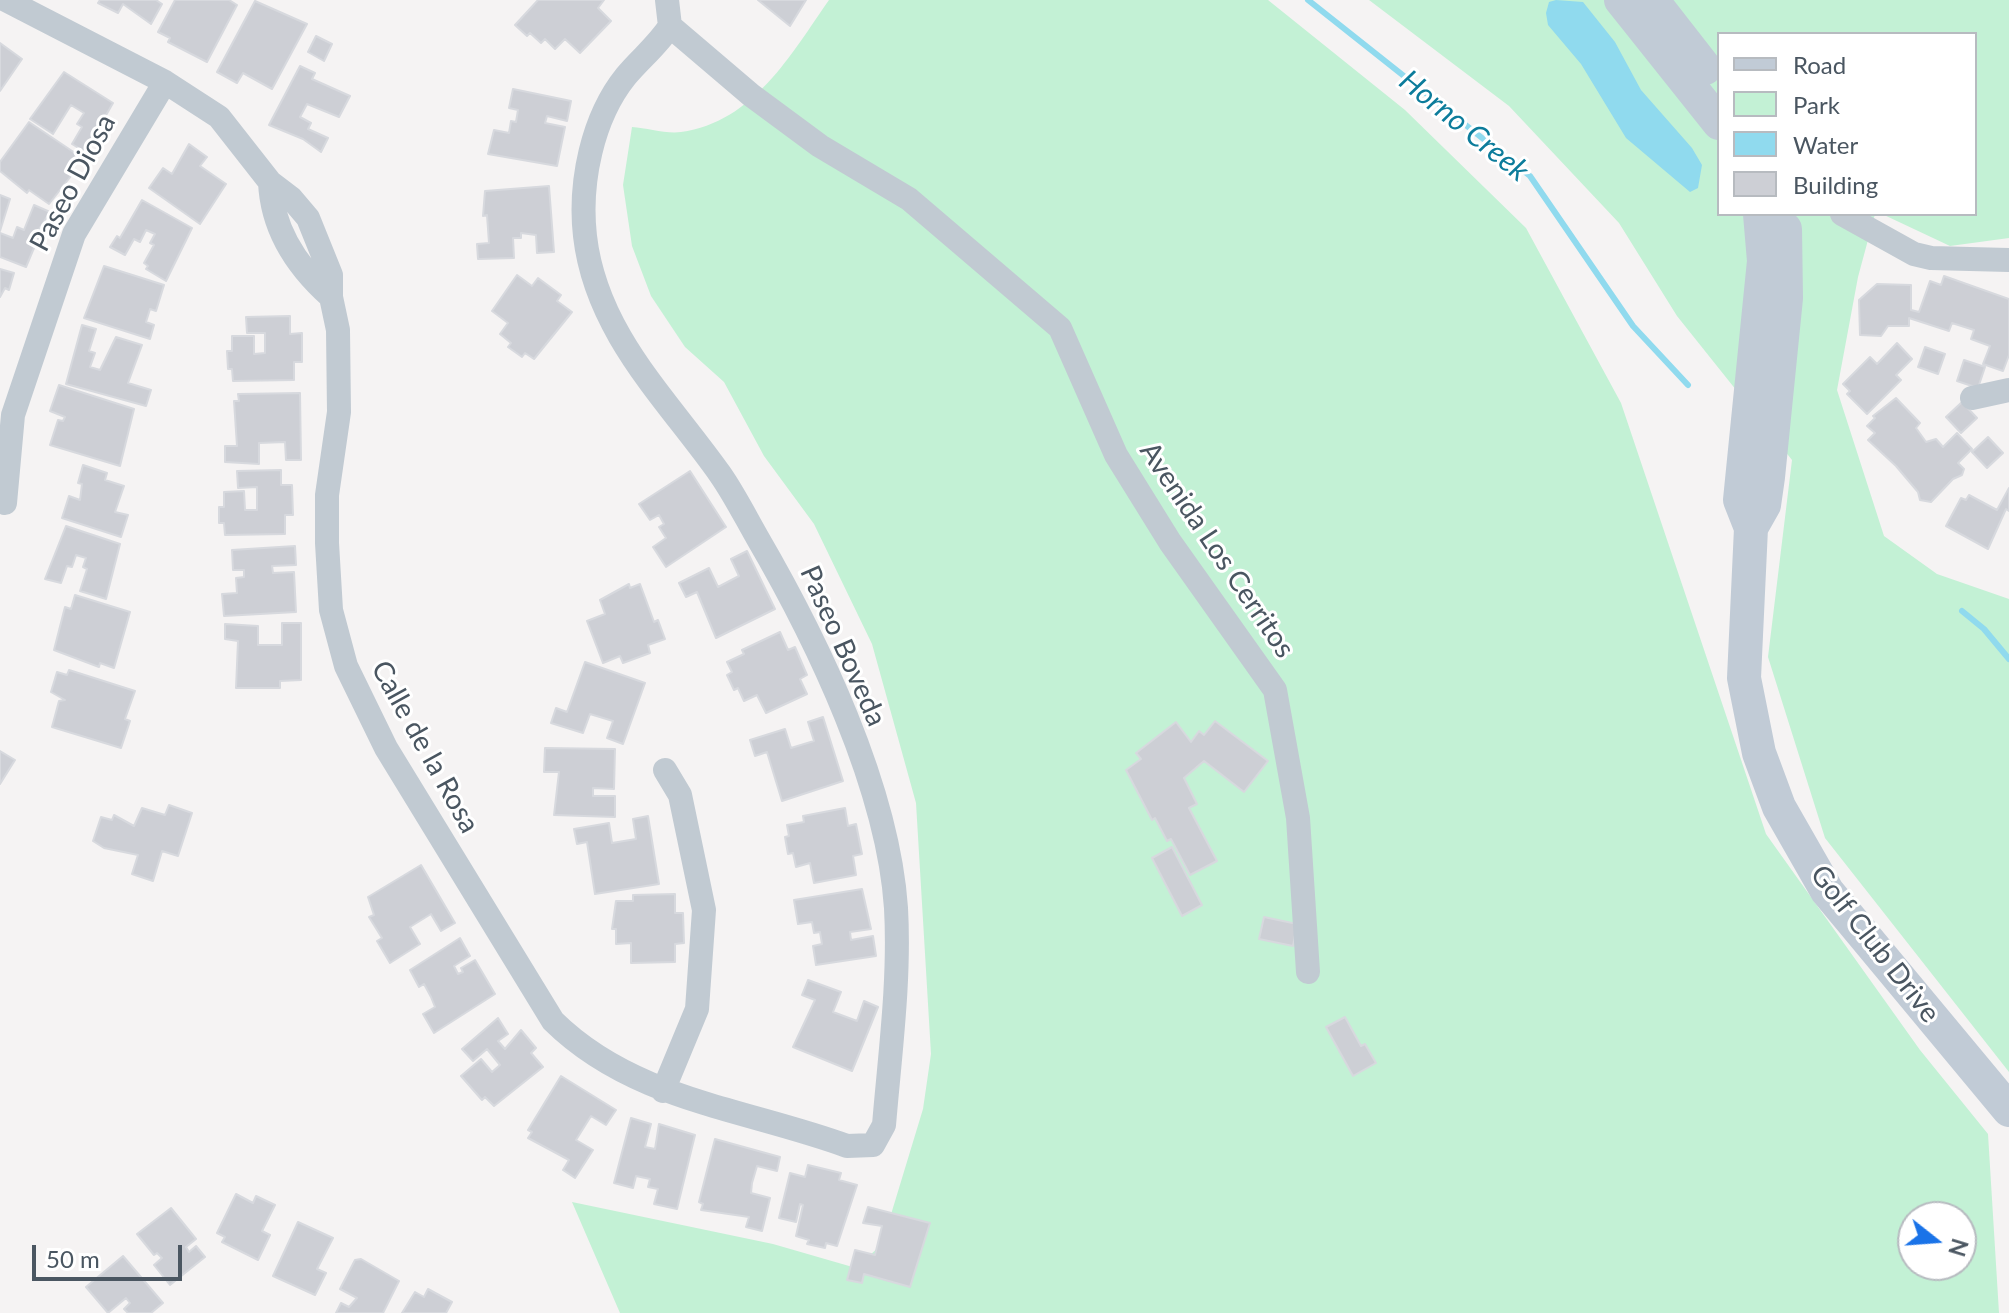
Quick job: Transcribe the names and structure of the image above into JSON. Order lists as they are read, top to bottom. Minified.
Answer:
{"streets":{"street":["Paseo Diosa","Avenida Los Cerritos","Paseo Boveda","Calle de la Rosa","Golf Club Drive"]},"crossings":[["Paseo Diosa","Calle de la Rosa"],["Avenida Los Cerritos","Paseo Boveda"],["Paseo Boveda","Calle de la Rosa"]],"water":["Horno Creek"],"legend":["Road","Park","Water","Building"],"scale_bar":"50 m","north":"right"}
